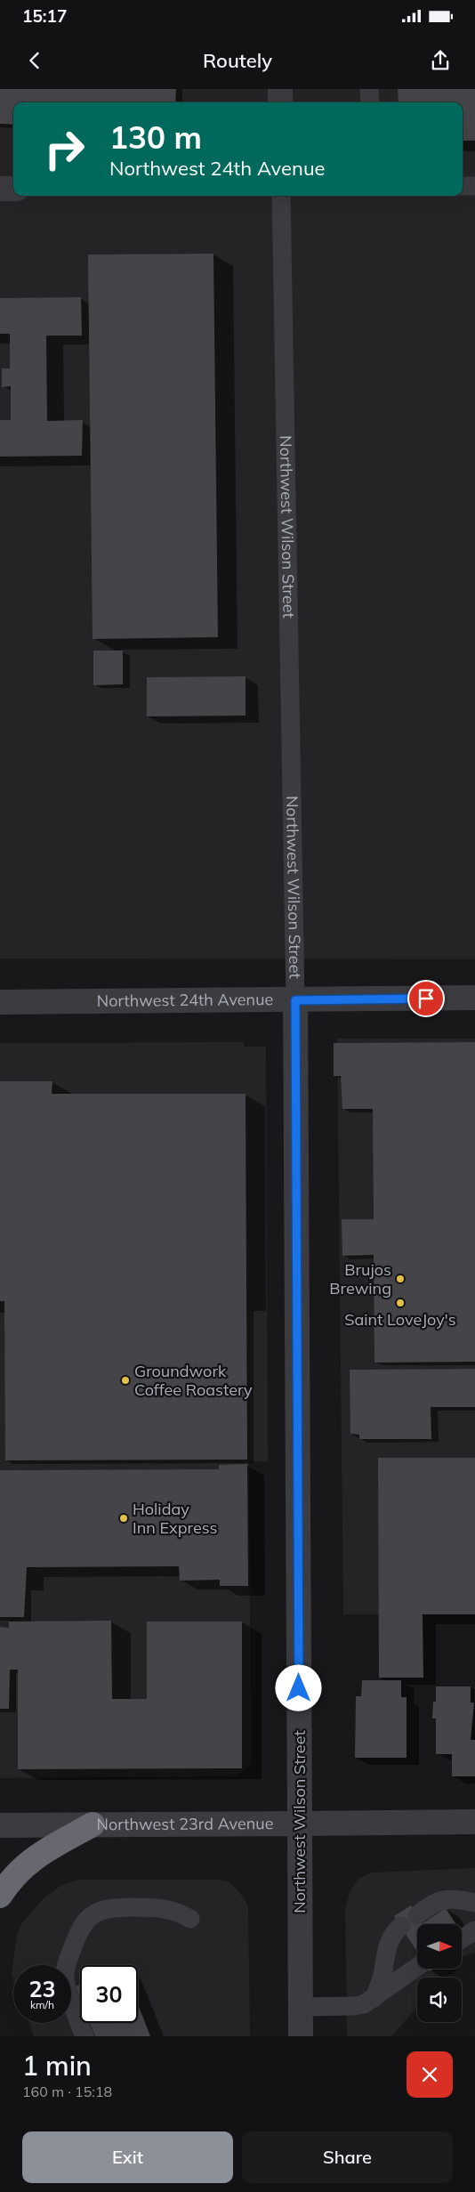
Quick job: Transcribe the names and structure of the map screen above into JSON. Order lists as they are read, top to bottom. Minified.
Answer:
{"streets":{"street":["Northwest Wilson Street","Northwest 24th Avenue","Northwest 23rd Avenue"]},"crossings":[["Northwest Wilson Street","Northwest 24th Avenue"],["Northwest Wilson Street","Northwest 23rd Avenue"]],"places":["Brujos Brewing","Saint LoveJoy's","Groundwork Coffee Roastery","Holiday Inn Express"],"north":"right","page":{"status":"15:17","header":"Routely","turn":["130 m","Northwest 24th Avenue"],"speed":"23 km/h","limit":"30","heading":["1 min","160 m · 15:18"],"buttons":["Exit","Share"]}}
